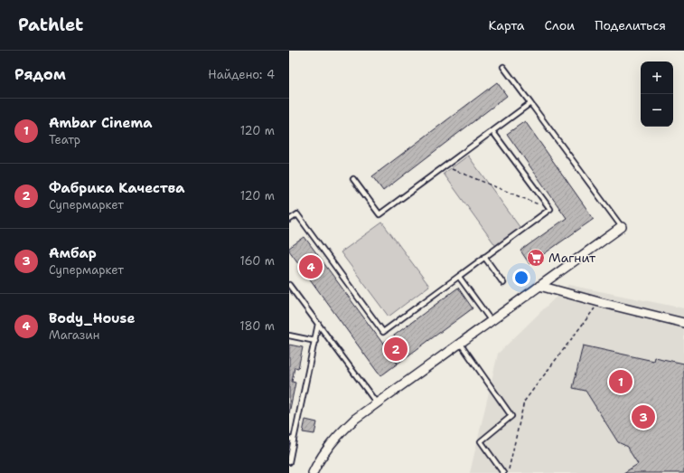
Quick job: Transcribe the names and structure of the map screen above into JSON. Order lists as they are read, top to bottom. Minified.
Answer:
{"places":{"supermarket":["Магнит"]},"page":{"header":"Pathlet","nav":["Карта","Слои","Поделиться"],"heading":["Рядом","Найдено: 4"],"map_buttons":["+","−"],"list":[{"mark":"1","name":"Ambar Cinema","note":"Театр","value":"120 m"},{"mark":"2","name":"Фабрика Качества","note":"Супермаркет","value":"120 m"},{"mark":"3","name":"Амбар","note":"Супермаркет","value":"160 m"},{"mark":"4","name":"Body_House","note":"Магазин","value":"180 m"}],"pins":["4","2","1","3"]}}
